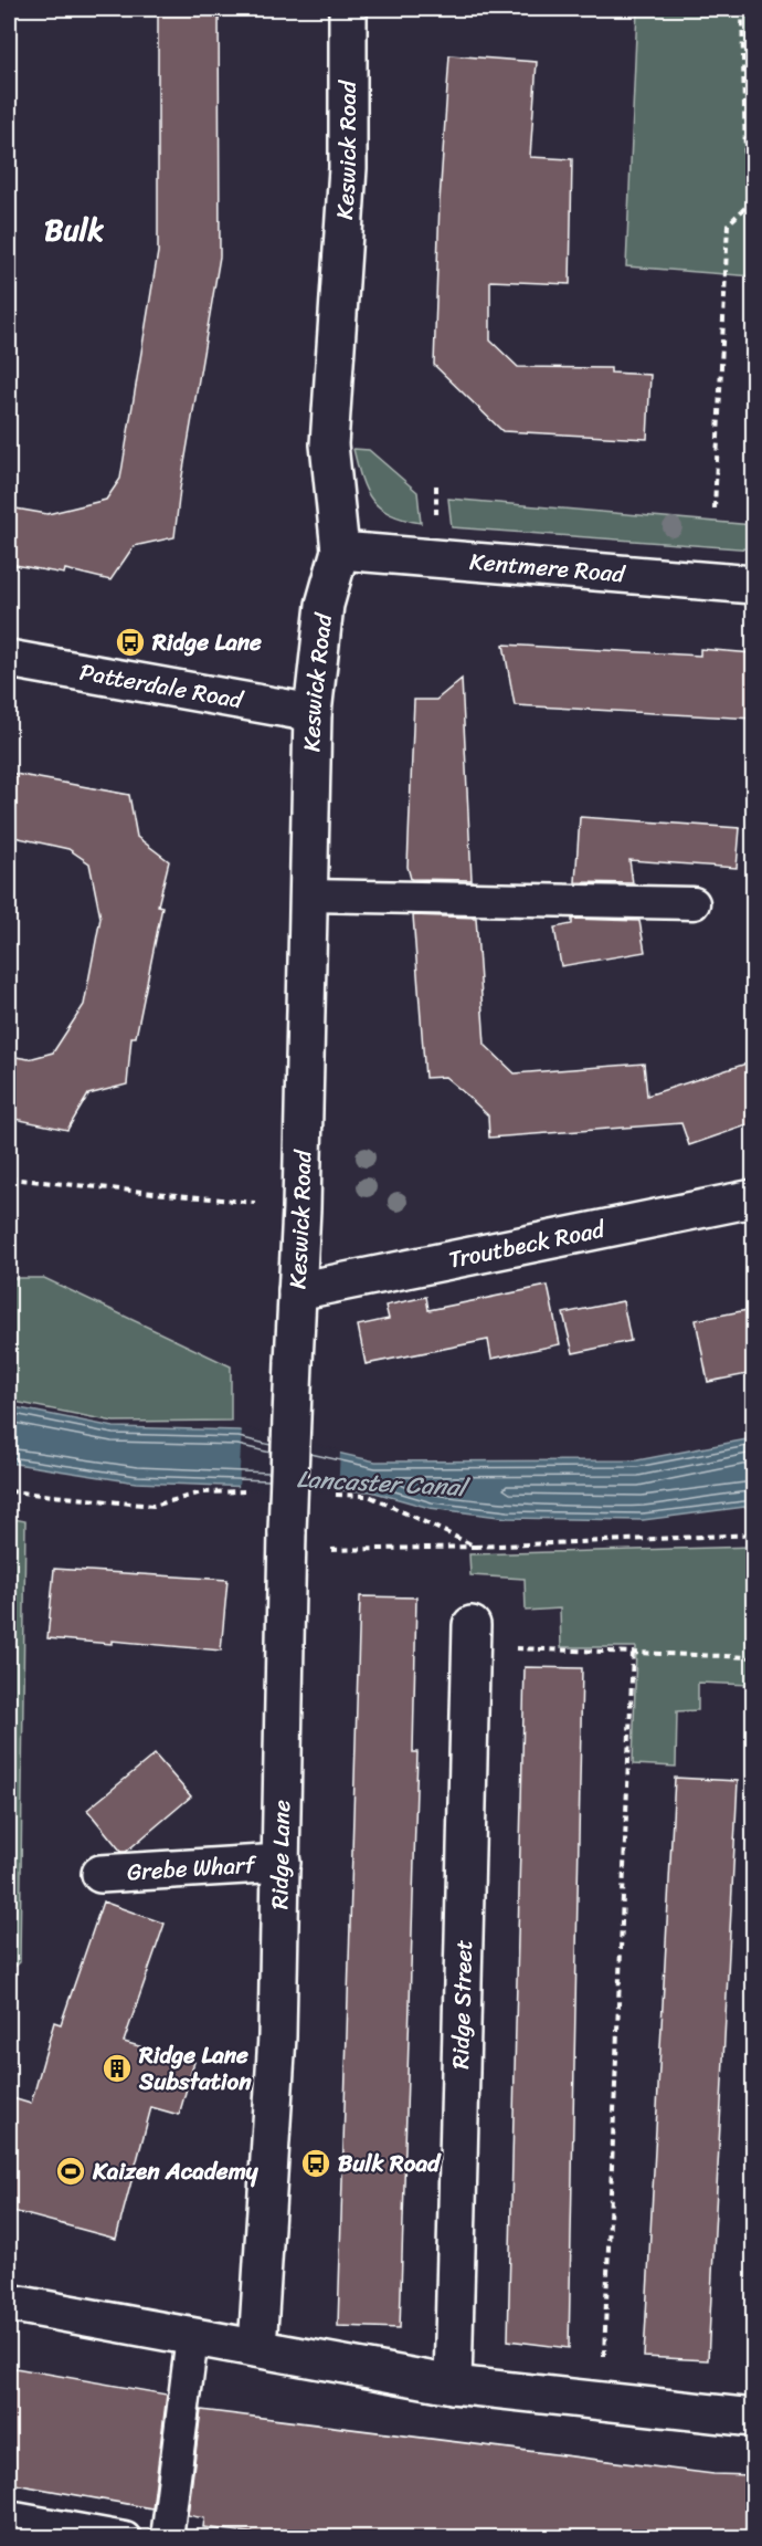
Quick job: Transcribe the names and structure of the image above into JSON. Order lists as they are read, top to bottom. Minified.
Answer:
{"streets":{"street":["Keswick Road","Kentmere Road","Patterdale Road","Troutbeck Road","Ridge Lane","Grebe Wharf","Ridge Street"]},"crossings":[["Keswick Road","Kentmere Road"],["Keswick Road","Patterdale Road"],["Keswick Road","Troutbeck Road"],["Keswick Road","Ridge Lane"],["Ridge Lane","Grebe Wharf"]],"districts":["Bulk"],"water":["Lancaster Canal"],"places":{"bus stop":["Ridge Lane","Bulk Road"],"building":["Ridge Lane Substation"],"sports":["Kaizen Academy"]}}
